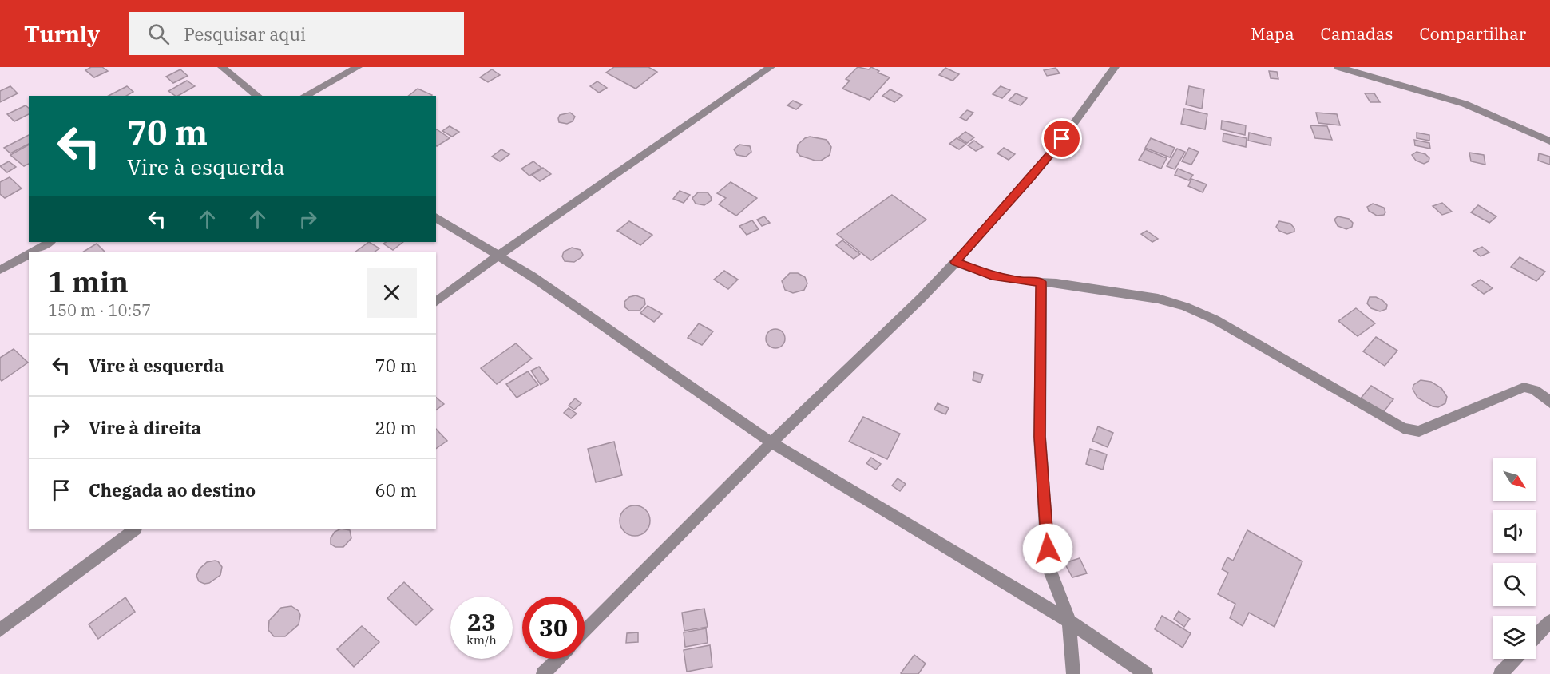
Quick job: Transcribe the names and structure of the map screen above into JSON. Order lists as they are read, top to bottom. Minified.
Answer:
{"north":"bottom right","page":{"header":"Turnly","search":"Pesquisar aqui","nav":["Mapa","Camadas","Compartilhar"],"turn":["70 m","Vire à esquerda"],"heading":["1 min","150 m · 10:57"],"list":[{"name":"Vire à esquerda","value":"70 m"},{"name":"Vire à direita","value":"20 m"},{"name":"Chegada ao destino","value":"60 m"}],"speed":"23 km/h","limit":"30"}}
